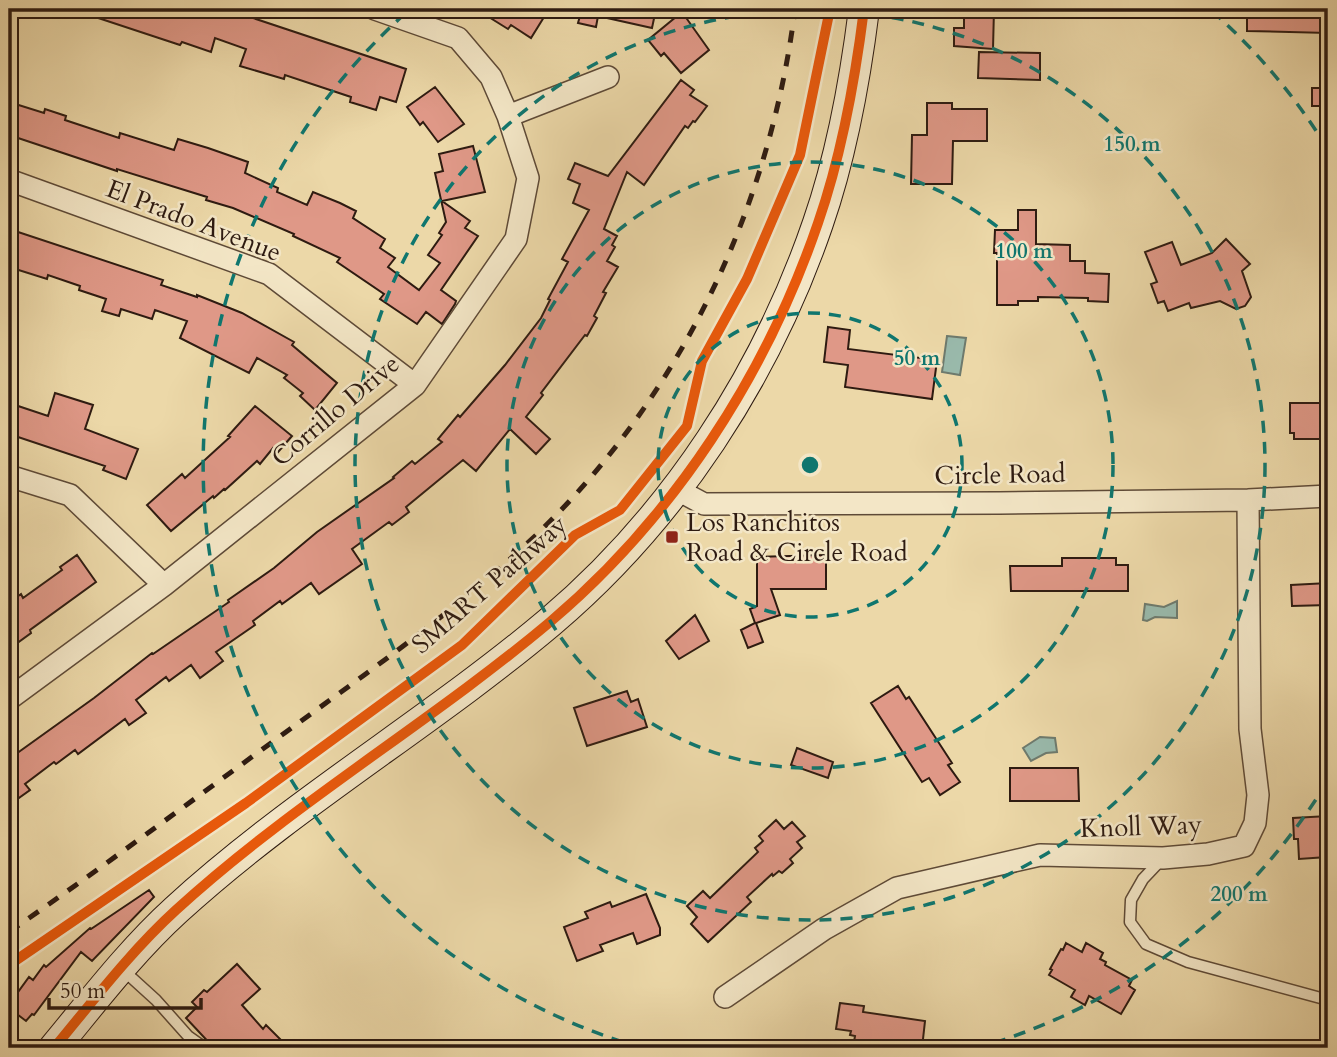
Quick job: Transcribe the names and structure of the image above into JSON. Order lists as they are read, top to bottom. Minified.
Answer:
{"streets":{"street":["El Prado Avenue","Corrillo Drive","Circle Road","Knoll Way"],"cycle path":["SMART Pathway"]},"crossings":[["El Prado Avenue","Corrillo Drive"],["Circle Road","Knoll Way"]],"places":{"transit":["Los Ranchitos Road & Circle Road"]},"scale_bar":"50 m","rings":["150 m","100 m","50 m","200 m"]}
